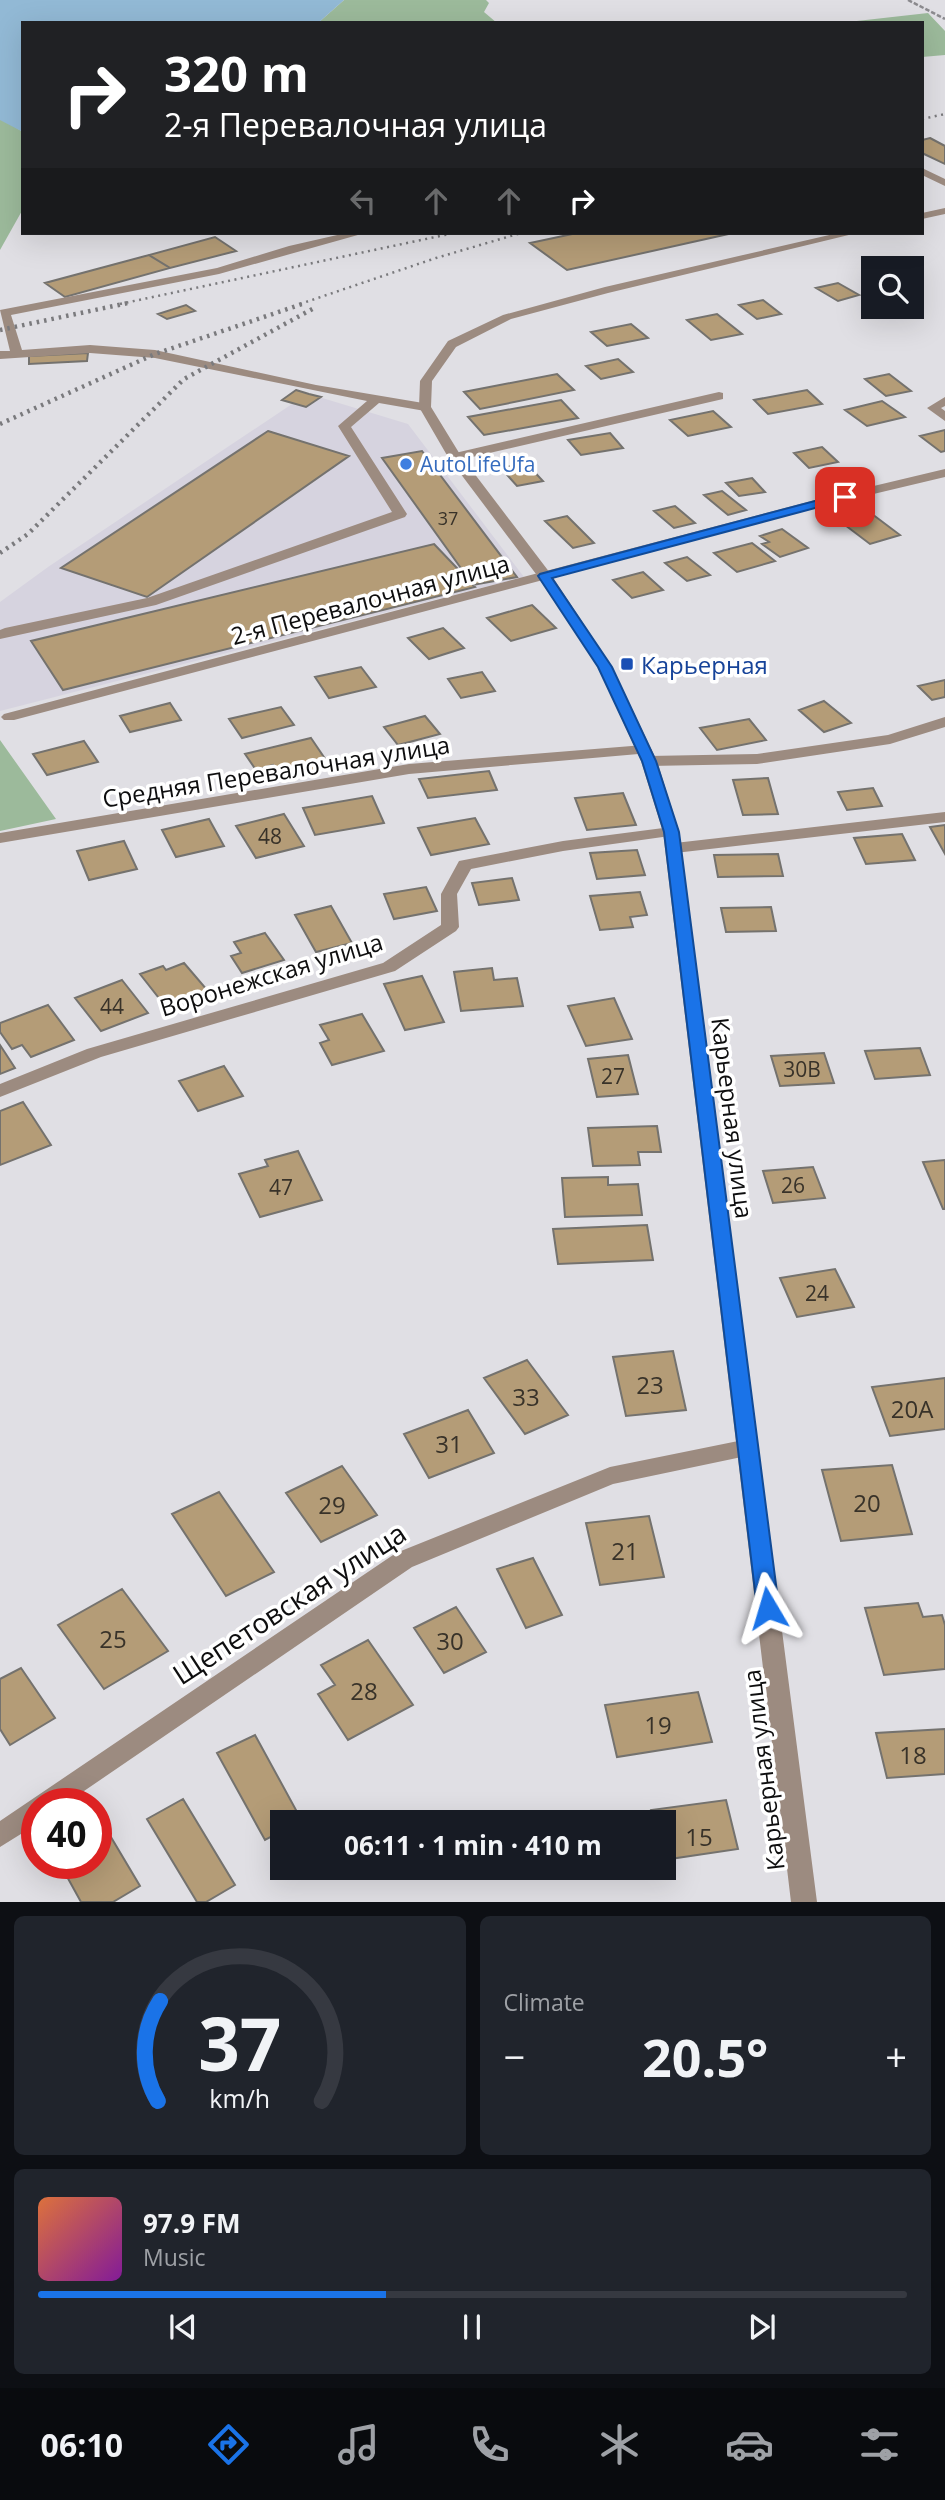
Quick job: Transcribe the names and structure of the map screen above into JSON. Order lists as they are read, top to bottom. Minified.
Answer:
{"streets":{"street":["2-я Перевалочная улица","Средняя Перевалочная улица","Воронежская улица","Карьерная улица","Щепетовская улица"]},"crossings":[["2-я Перевалочная улица","Карьерная улица"],["Средняя Перевалочная улица","Карьерная улица"],["Воронежская улица","Карьерная улица"],["Карьерная улица","Щепетовская улица"]],"places":{"other":["AutoLifeUfa"],"transit":["Карьерная"]},"house_numbers":["37","48","44","30В","27","26","47","24","23","33","20А","31","20","29","21","25","30","28","19","18","15"],"page":{"turn":["320 m","2-я Перевалочная улица"],"limit":"40","trip":"06:11 · 1 min · 410 m","tile":"Climate","heat":["−","20.5°","+"],"song":["97.9 FM","Music"],"tabs":"06:10","gauge":["37","km/h"]}}
